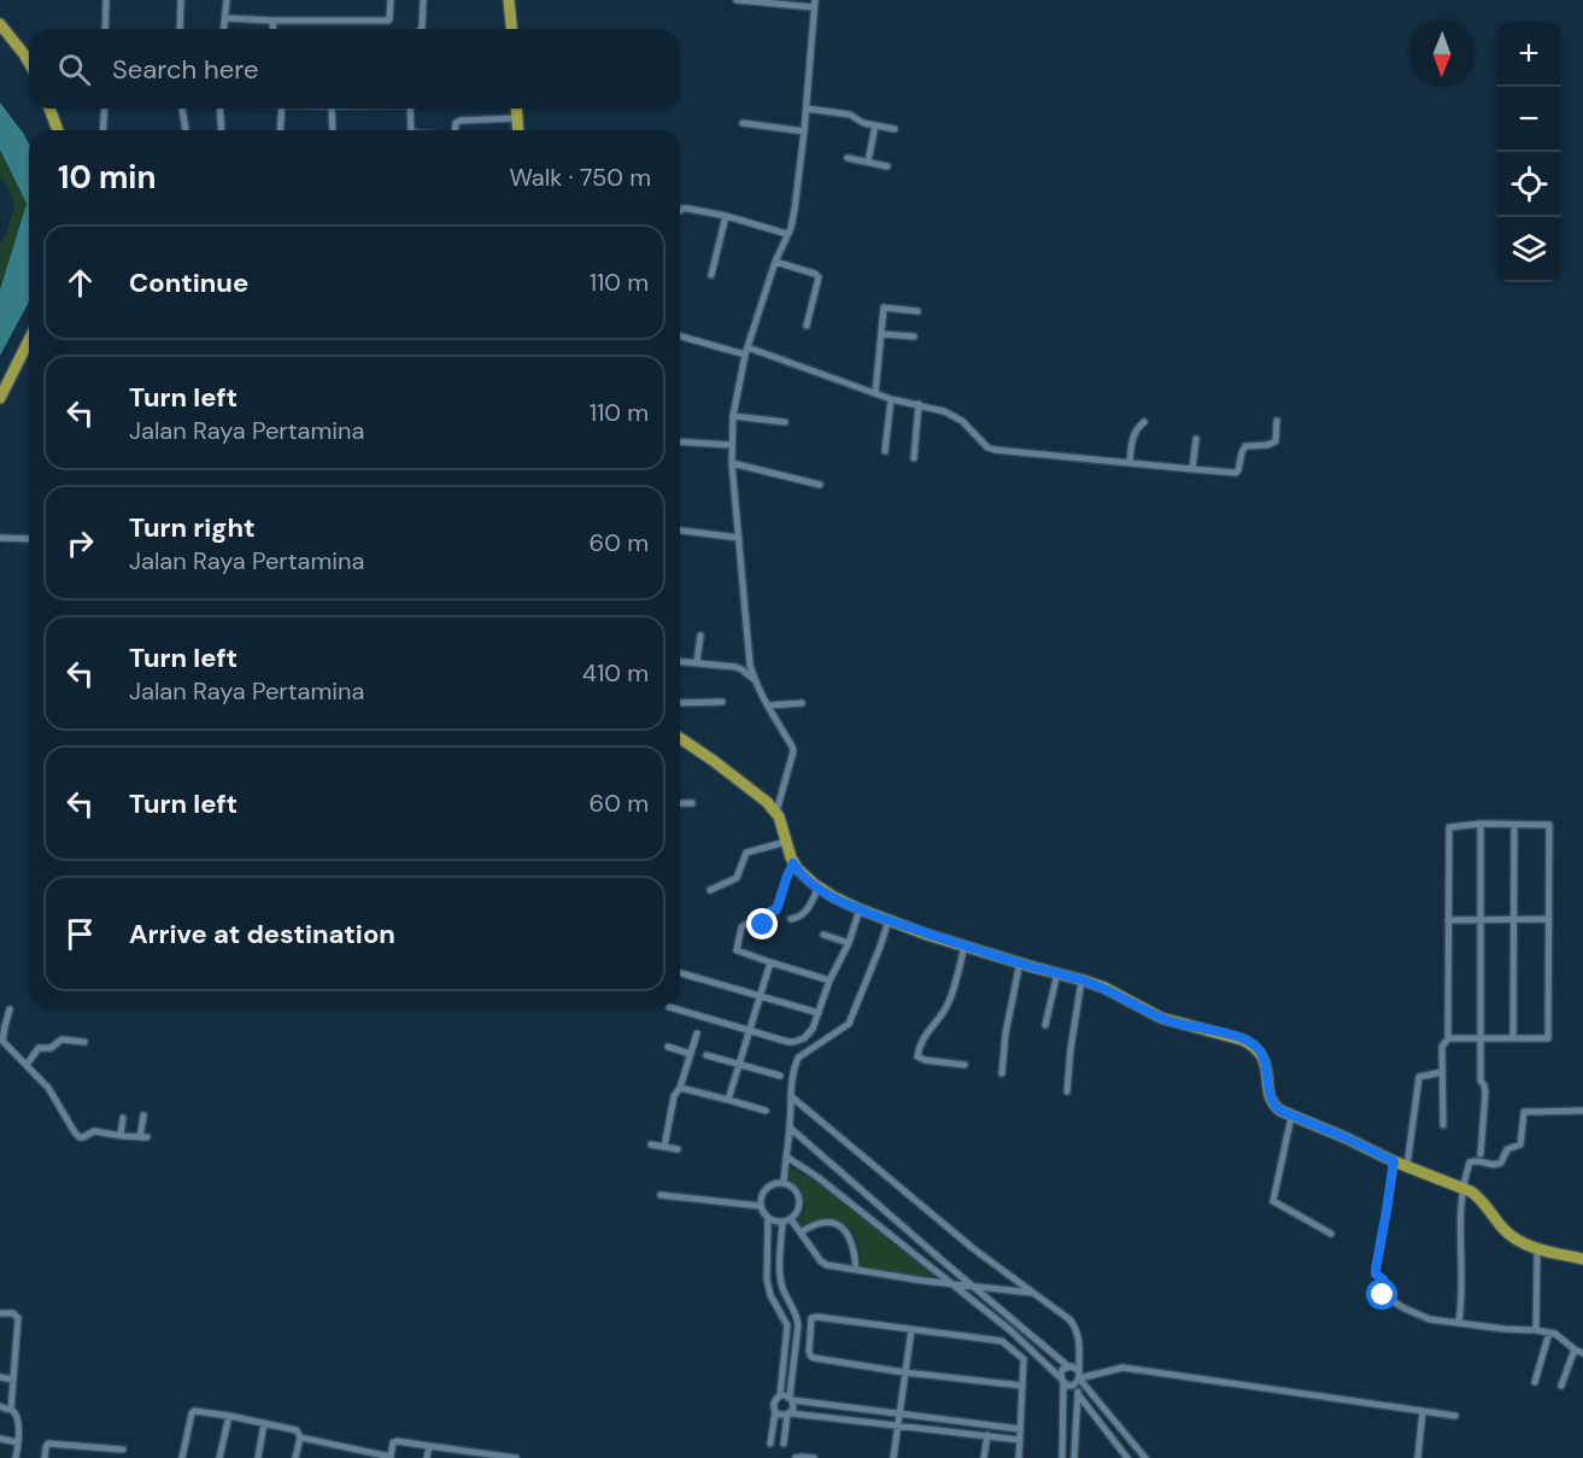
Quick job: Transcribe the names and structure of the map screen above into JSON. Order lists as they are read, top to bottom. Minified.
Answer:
{"north":"bottom","page":{"map_buttons":["+","−"],"search":"Search here","heading":["10 min","Walk · 750 m"],"list":[["Continue","110 m"],["Turn left","Jalan Raya Pertamina","110 m"],["Turn right","Jalan Raya Pertamina","60 m"],["Turn left","Jalan Raya Pertamina","410 m"],["Turn left","60 m"],"Arrive at destination"]}}
